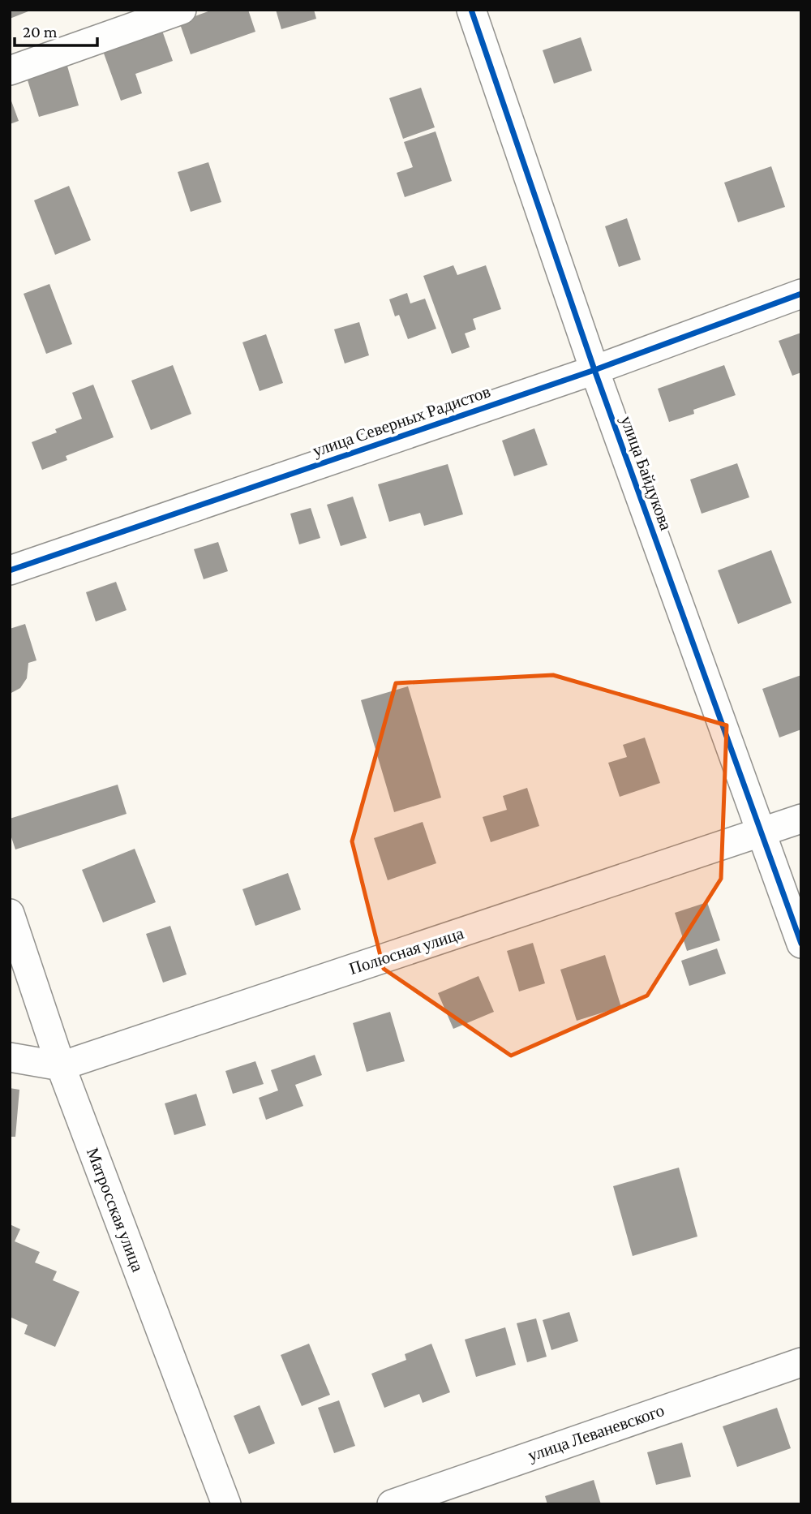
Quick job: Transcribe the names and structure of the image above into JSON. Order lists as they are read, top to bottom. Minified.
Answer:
{"streets":{"street":["улица Северных Радистов","улица Байдукова","Полюсная улица","Матросская улица","улица Леваневского"]},"crossings":[["улица Северных Радистов","улица Байдукова"],["улица Байдукова","Полюсная улица"],["Полюсная улица","Матросская улица"]],"scale_bar":"20 m"}
